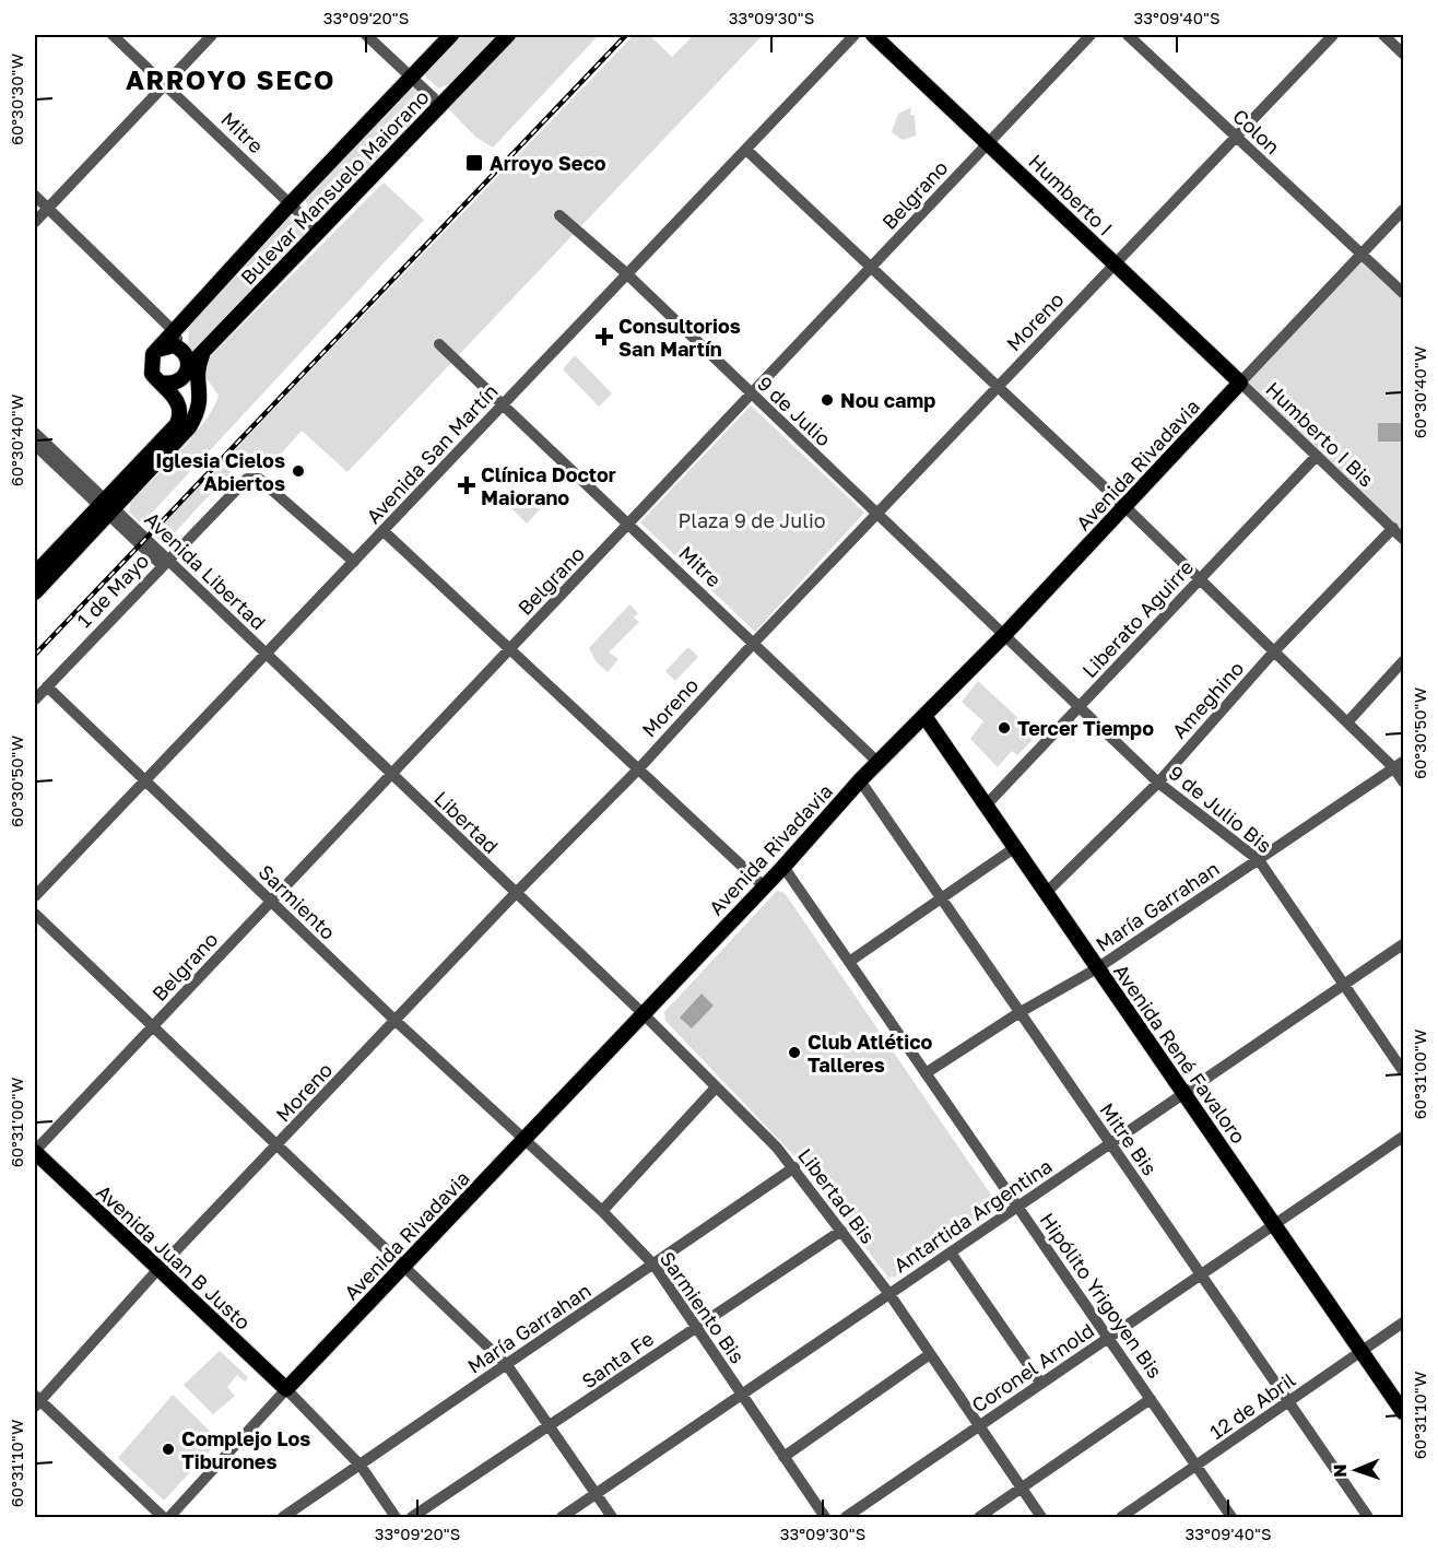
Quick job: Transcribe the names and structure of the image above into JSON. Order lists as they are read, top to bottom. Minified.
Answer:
{"streets":{"main road":["Bulevar Mansuelo Maiorano","Humberto I","Avenida Rivadavia","Avenida René Favaloro","Avenida Juan B Justo"],"street":["Colon","Mitre","Belgrano","Moreno","9 de Julio","Humberto I Bis","Avenida San Martín","Avenida Libertad","1 de Mayo","Liberato Aguirre","Ameghino","9 de Julio Bis","Libertad","Sarmiento","María Garrahan","Mitre Bis","Libertad Bis","Antartida Argentina","Hipólito Yrigoyen Bis","Sarmiento Bis","Santa Fe","Coronel Arnold","12 de Abril"]},"crossings":[["Colon","Moreno"],["Colon","Avenida Rivadavia"],["Mitre","Bulevar Mansuelo Maiorano"],["Mitre","Belgrano"],["Mitre","Moreno"],["Mitre","Avenida San Martín"],["Mitre","Avenida Rivadavia"],["Belgrano","Humberto I"],["Belgrano","9 de Julio"],["Belgrano","Libertad"],["Belgrano","Sarmiento"],["Belgrano","Avenida Juan B Justo"],["Humberto I","Moreno"],["Humberto I","Humberto I Bis"],["Humberto I","Avenida Rivadavia"],["Moreno","9 de Julio"],["Moreno","Libertad"],["Moreno","Sarmiento"],["Moreno","Avenida Juan B Justo"],["9 de Julio","Avenida San Martín"],["9 de Julio","Avenida Rivadavia"],["9 de Julio","9 de Julio Bis"],["Humberto I Bis","Avenida Rivadavia"],["Humberto I Bis","Liberato Aguirre"],["Humberto I Bis","Ameghino"],["Avenida San Martín","Avenida Libertad"],["Avenida San Martín","1 de Mayo"],["Avenida San Martín","Libertad"],["Avenida San Martín","Sarmiento"],["Avenida Rivadavia","9 de Julio Bis"],["Avenida Rivadavia","Libertad"],["Avenida Rivadavia","Sarmiento"],["Avenida Rivadavia","Avenida René Favaloro"],["Avenida Rivadavia","Mitre Bis"],["Avenida Rivadavia","Libertad Bis"],["Avenida Rivadavia","Avenida Juan B Justo"],["Avenida Rivadavia","Hipólito Yrigoyen Bis"],["Avenida Rivadavia","Sarmiento Bis"],["Avenida Libertad","1 de Mayo"],["Avenida Libertad","Libertad"],["1 de Mayo","Sarmiento"],["Liberato Aguirre","9 de Julio Bis"],["Liberato Aguirre","Avenida René Favaloro"],["Ameghino","9 de Julio Bis"],["Ameghino","Avenida René Favaloro"],["9 de Julio Bis","María Garrahan"],["9 de Julio Bis","Antartida Argentina"],["Libertad","Libertad Bis"],["Sarmiento","Sarmiento Bis"],["María Garrahan","Avenida René Favaloro"],["María Garrahan","Mitre Bis"],["María Garrahan","Libertad Bis"],["María Garrahan","Hipólito Yrigoyen Bis"],["María Garrahan","Sarmiento Bis"],["Avenida René Favaloro","Antartida Argentina"],["Avenida René Favaloro","Coronel Arnold"],["Avenida René Favaloro","12 de Abril"],["Mitre Bis","Antartida Argentina"],["Mitre Bis","Coronel Arnold"],["Mitre Bis","12 de Abril"],["Libertad Bis","Antartida Argentina"],["Libertad Bis","Santa Fe"],["Libertad Bis","Coronel Arnold"],["Antartida Argentina","Hipólito Yrigoyen Bis"],["Antartida Argentina","Sarmiento Bis"],["Hipólito Yrigoyen Bis","Coronel Arnold"],["Hipólito Yrigoyen Bis","12 de Abril"],["Sarmiento Bis","Santa Fe"]],"districts":["ARROYO SECO"],"parks":["Plaza 9 de Julio"],"places":{"transit":["Arroyo Seco"],"health":["Consultorios San Martín","Clínica Doctor Maiorano"],"other":["Nou camp","Iglesia Cielos Abiertos","Tercer Tiempo","Club Atlético Talleres","Complejo Los Tiburones"]},"north":"left","coordinates":["33°09'20\"S","33°09'30\"S","33°09'40\"S","60°30'30\"W","60°30'40\"W","60°30'50\"W","60°31'00\"W","60°31'10\"W"]}
